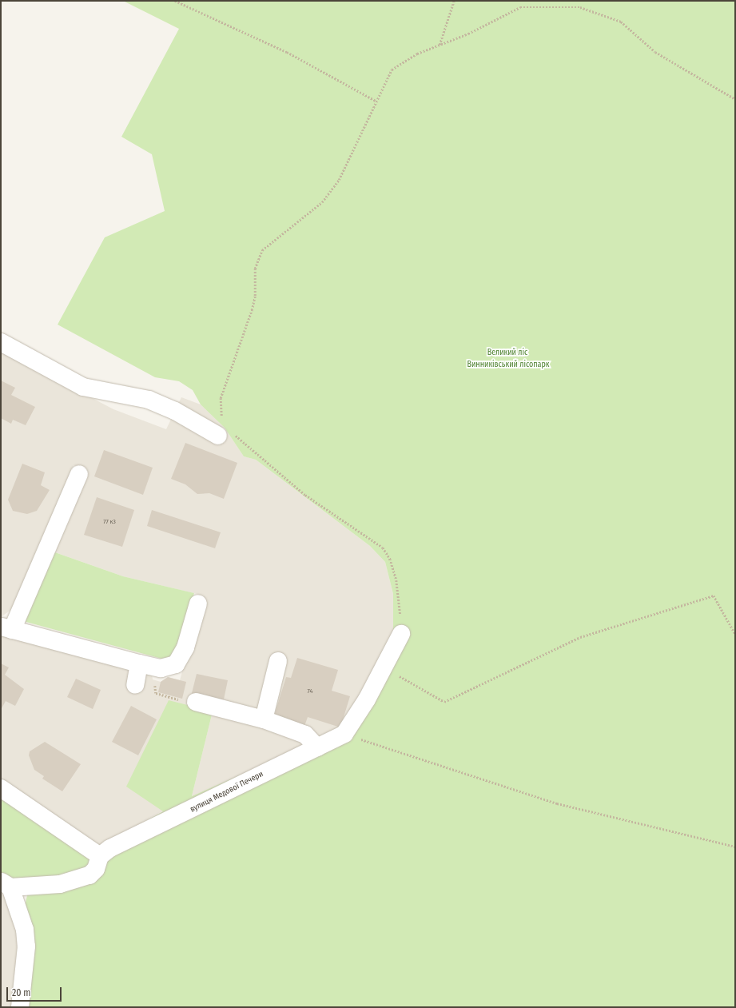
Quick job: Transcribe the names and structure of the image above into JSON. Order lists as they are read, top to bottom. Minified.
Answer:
{"streets":{"street":["вулиця Медової Печери"]},"parks":["Великий ліс","Винниківський лісопарк"],"house_numbers":["77 к3","74"],"scale_bar":"20 m"}
